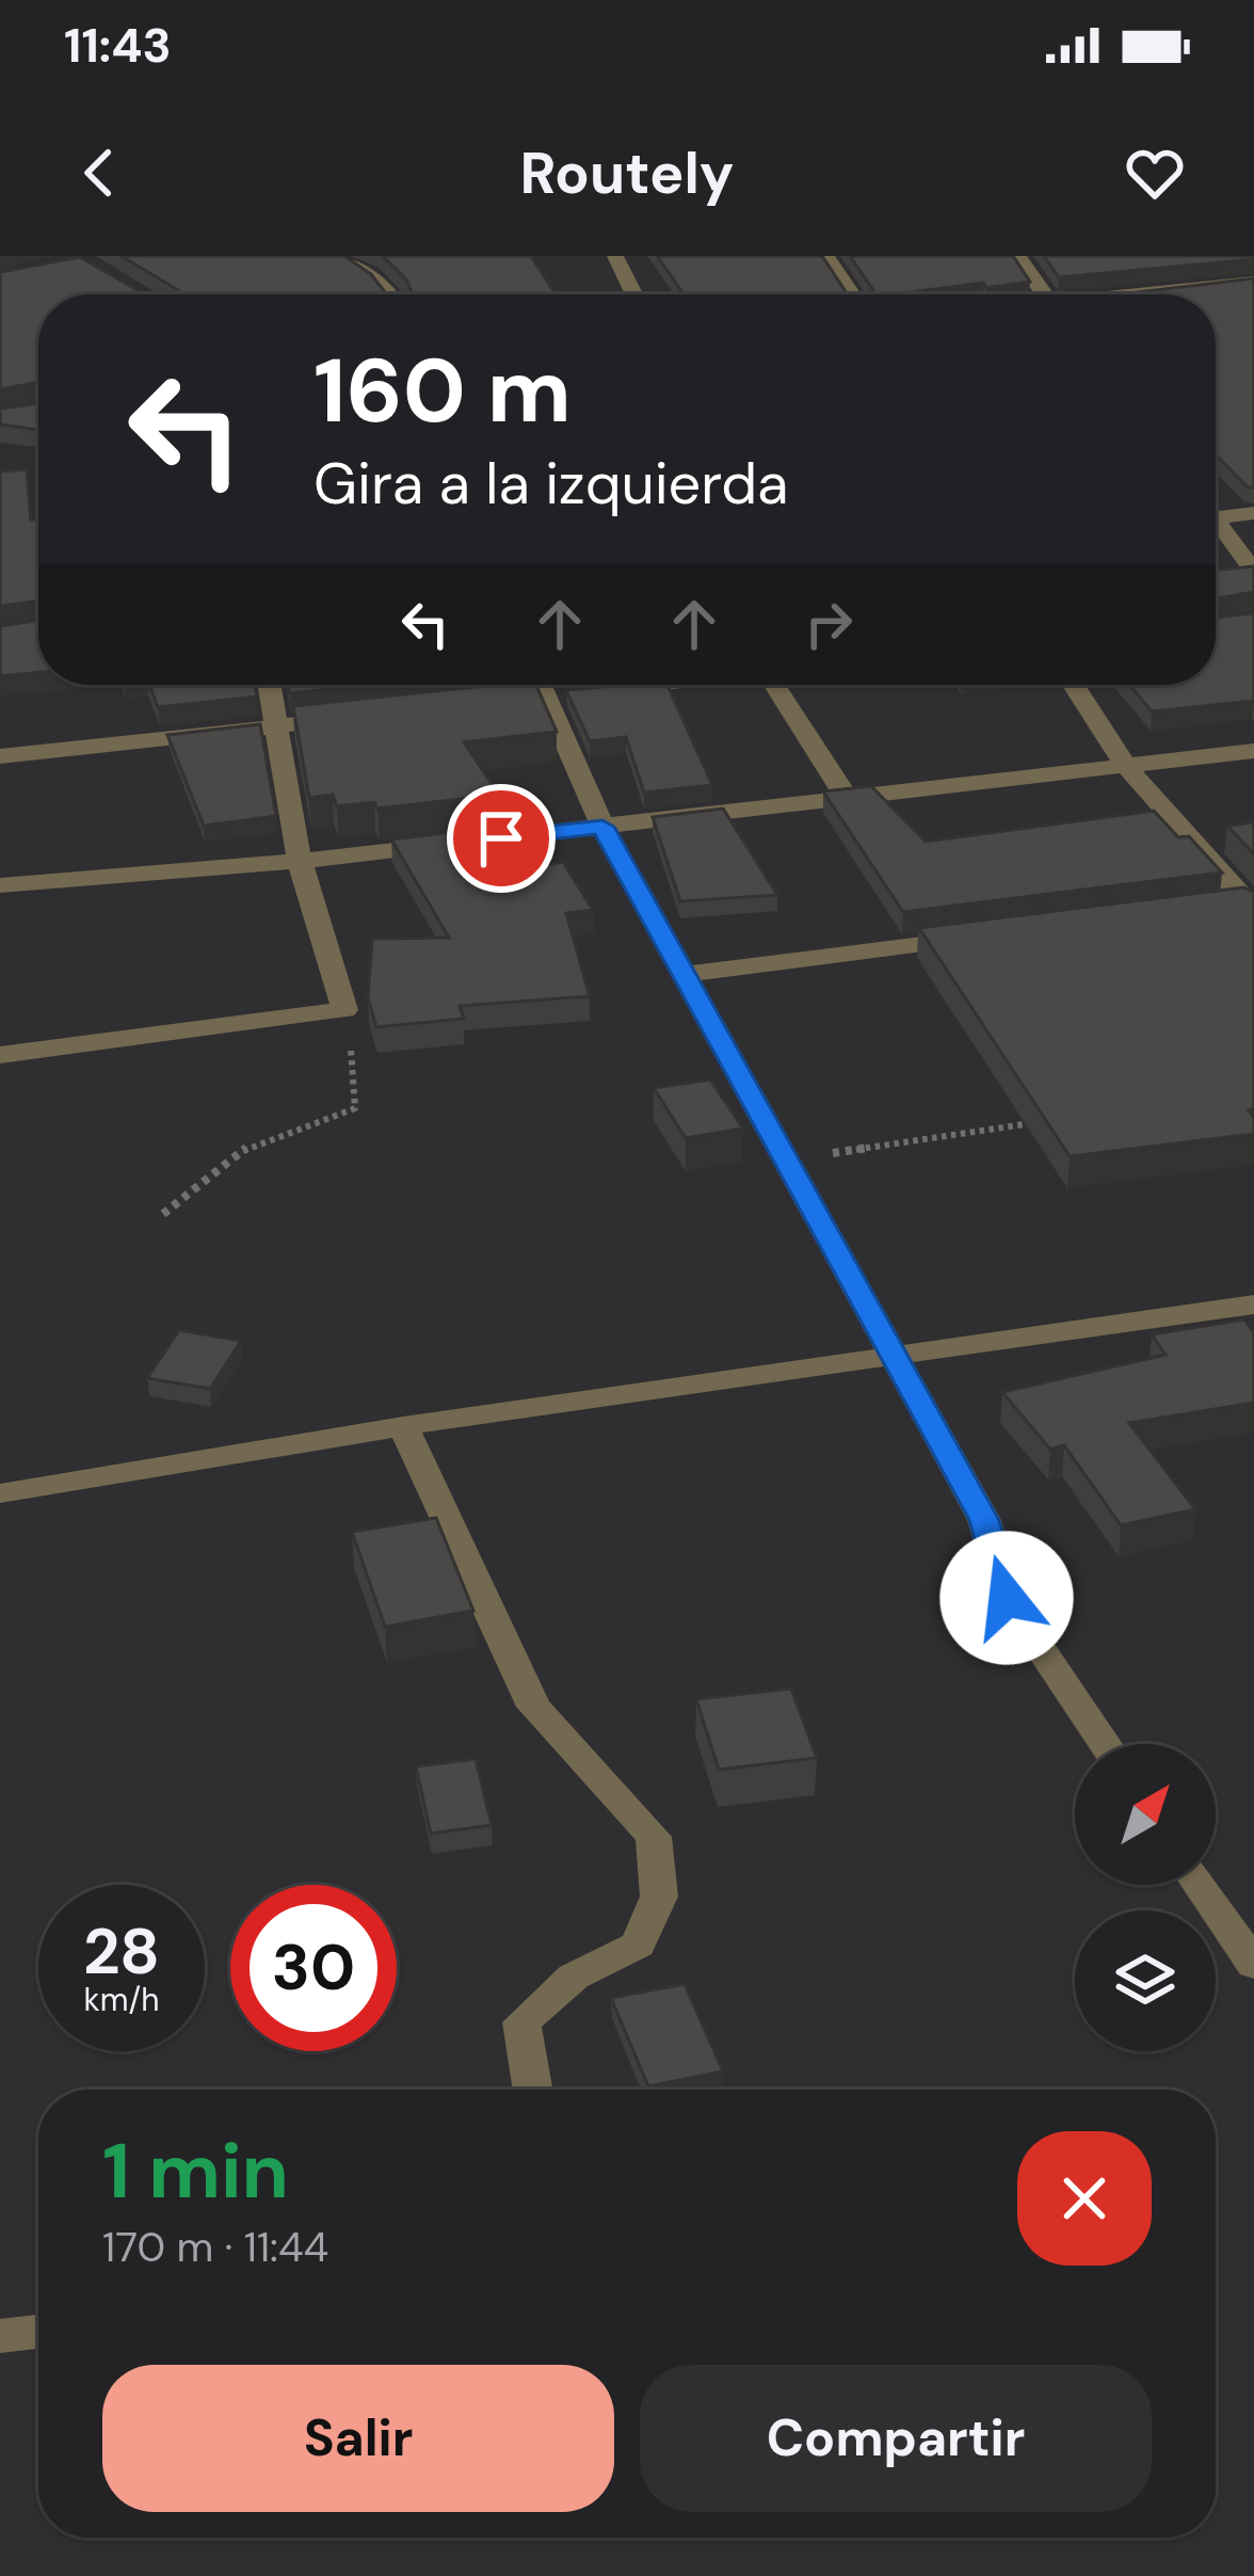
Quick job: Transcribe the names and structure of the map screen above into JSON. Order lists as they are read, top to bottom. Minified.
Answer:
{"north":"top right","page":{"status":"11:43","header":"Routely","turn":["160 m","Gira a la izquierda"],"speed":"28 km/h","limit":"30","heading":["1 min","170 m · 11:44"],"buttons":["Salir","Compartir"]}}
